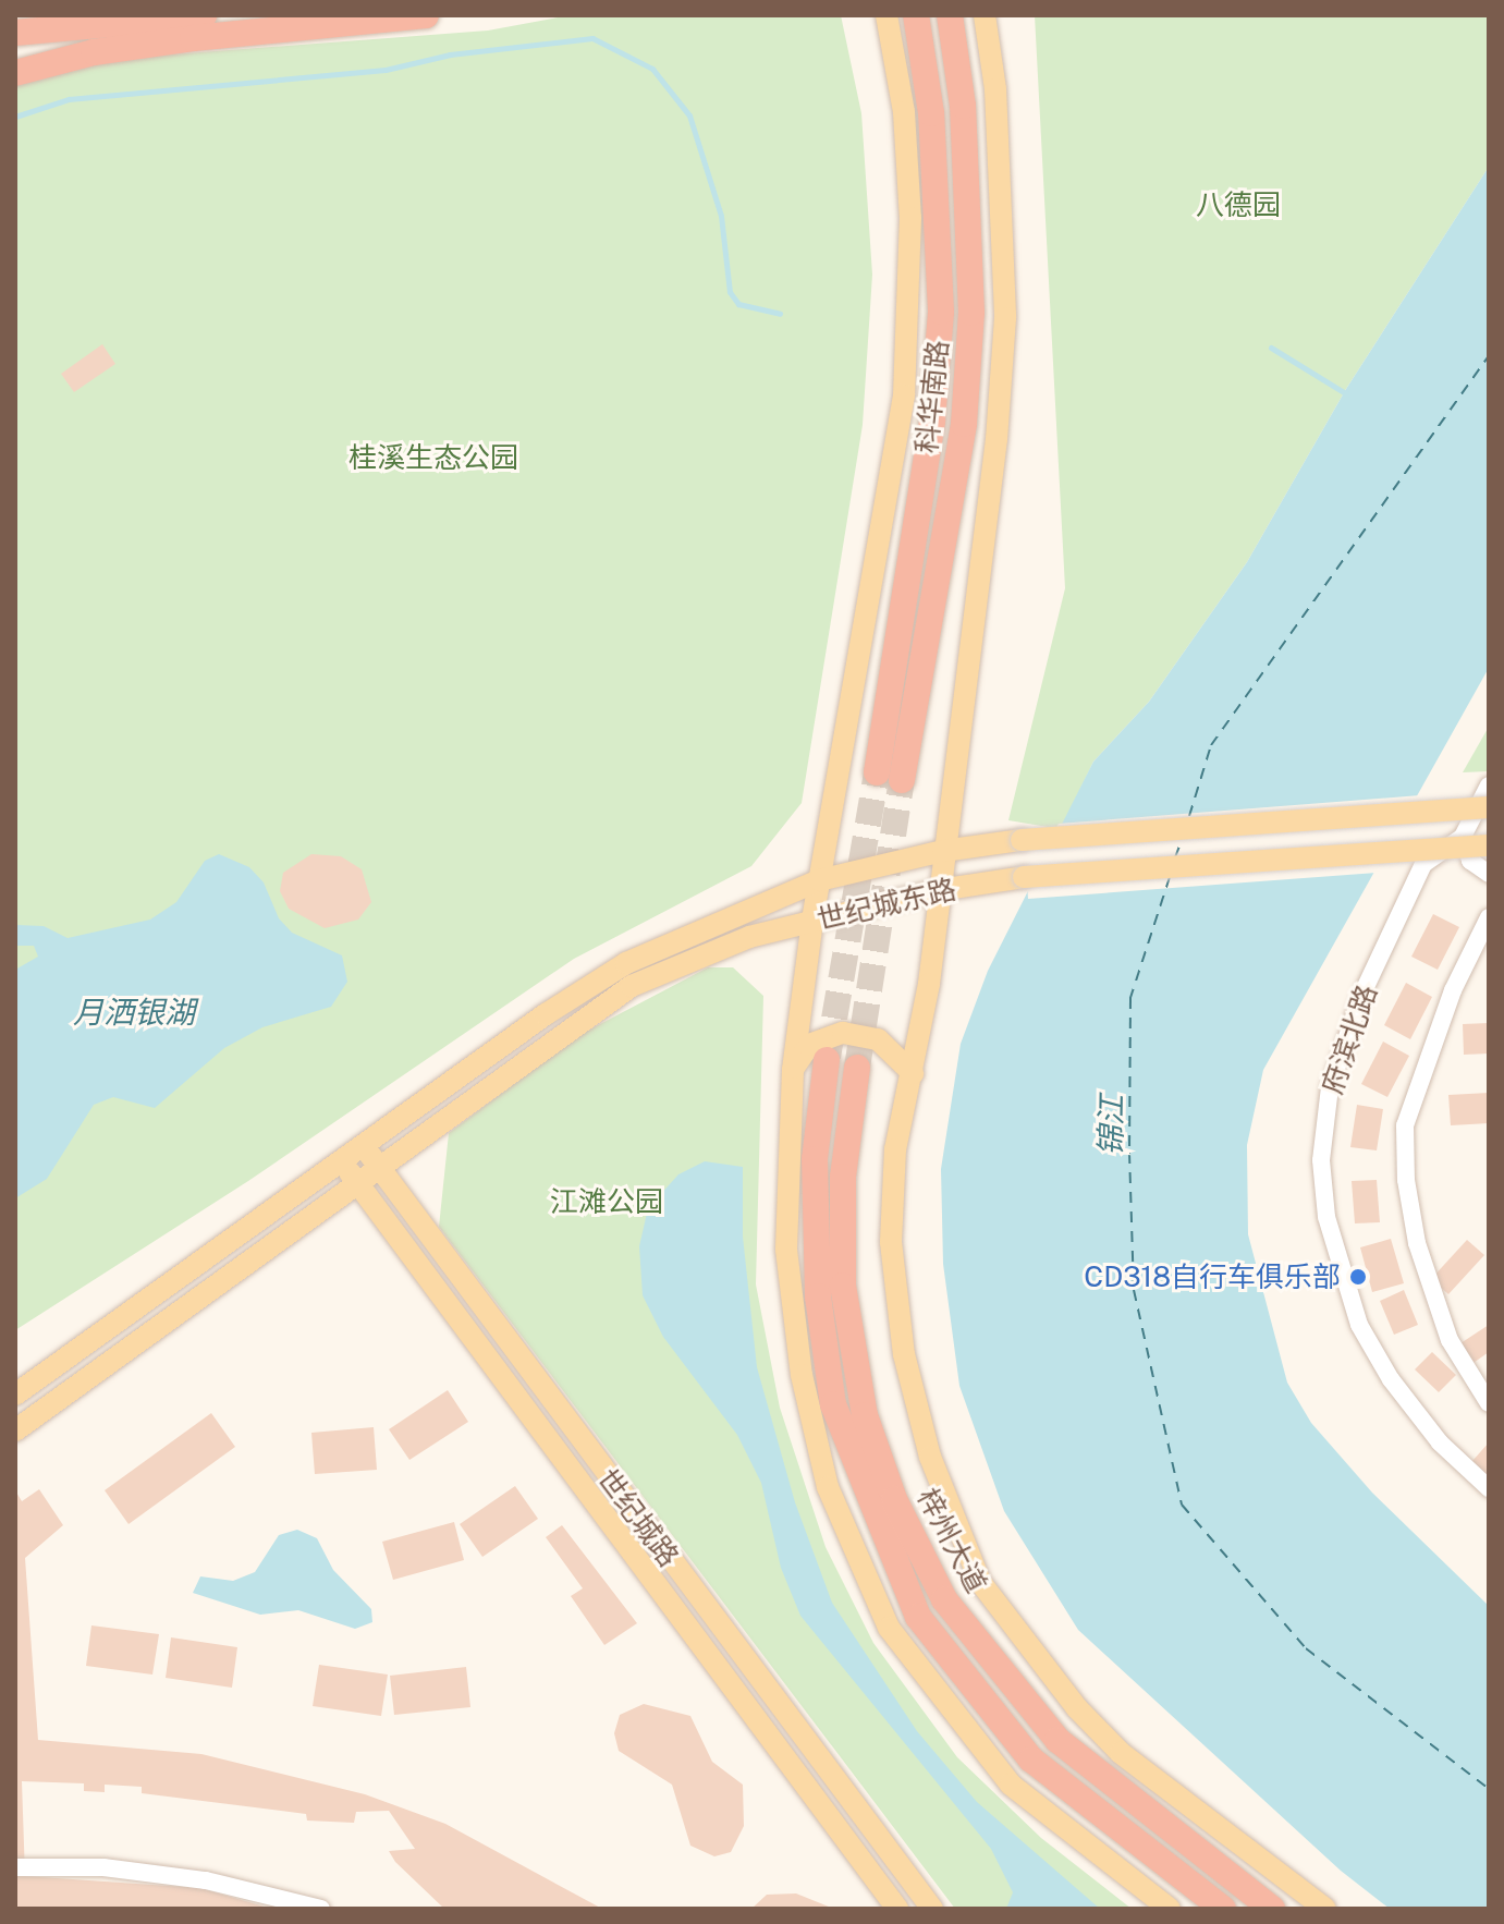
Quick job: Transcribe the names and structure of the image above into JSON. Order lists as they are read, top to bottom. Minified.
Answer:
{"streets":{"highway":["科华南路","梓州大道"],"main road":["世纪城东路","世纪城路"],"street":["府滨北路"]},"crossings":[["世纪城东路","世纪城路"]],"water":["月洒银湖","锦江"],"parks":["八德园","桂溪生态公园","江滩公园"],"places":["CD318自行车俱乐部"]}
